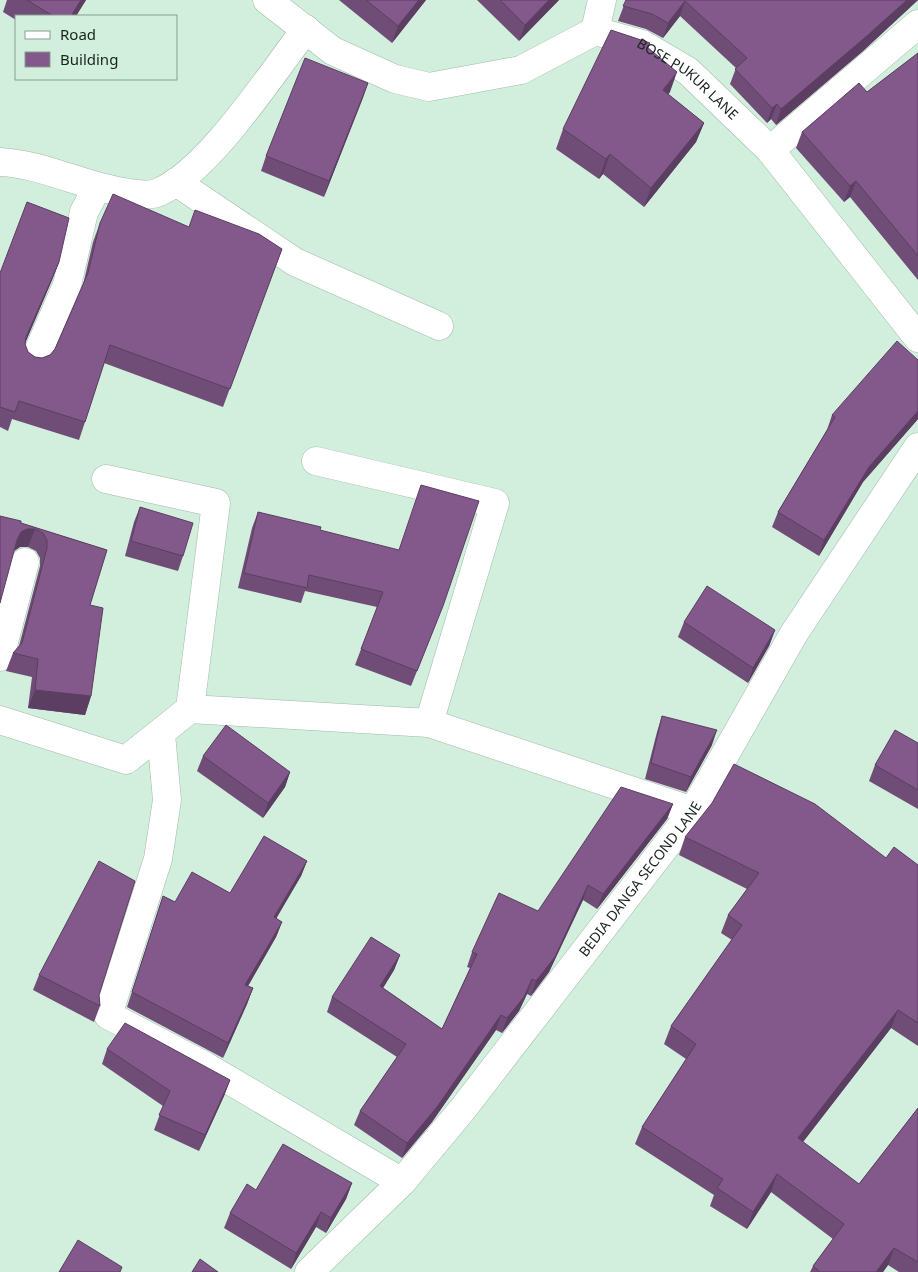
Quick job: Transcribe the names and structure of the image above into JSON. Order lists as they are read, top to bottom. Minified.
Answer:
{"streets":{"street":["BOSE PUKUR LANE","BEDIA DANGA SECOND LANE"]},"legend":["Road","Building"]}
